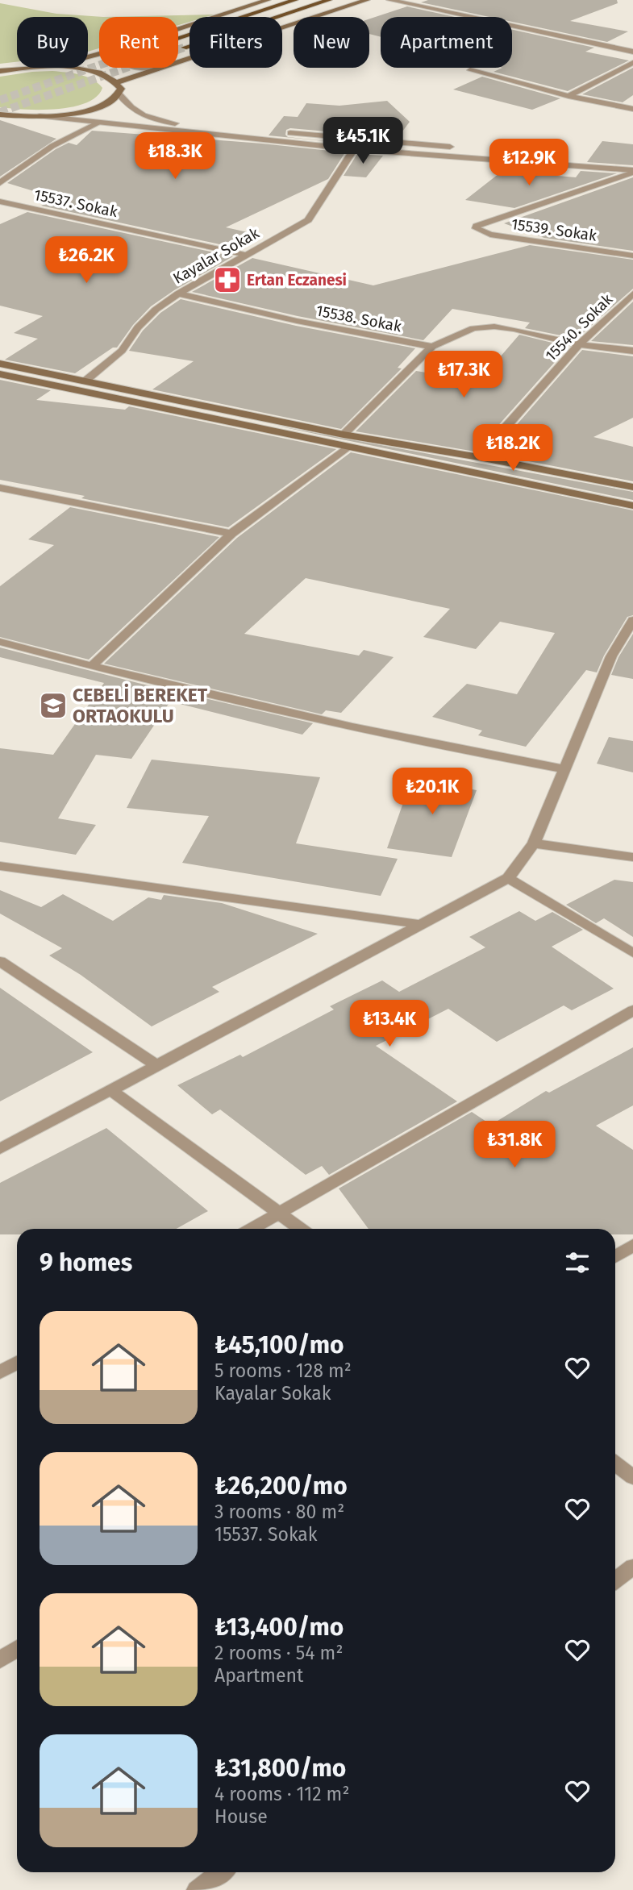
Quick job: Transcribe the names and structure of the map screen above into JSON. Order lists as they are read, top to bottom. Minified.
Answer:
{"streets":{"street":["15537. Sokak","15539. Sokak","Kayalar Sokak","15538. Sokak","15540. Sokak"]},"crossings":[["15537. Sokak","Kayalar Sokak"],["Kayalar Sokak","15538. Sokak"]],"places":{"pharmacy":["Ertan Eczanesi"],"school or university":["CEBELİ BEREKET ORTAOKULU"]},"page":{"chip":["Buy","Rent","Filters","New","Apartment"],"price":["₺45.1K","₺18.3K","₺12.9K","₺26.2K","₺17.3K","₺18.2K","₺20.1K","₺13.4K","₺31.8K"],"heading":"9 homes","list":[{"name":"₺45,100/mo","note":"5 rooms · 128 m² · Kayalar Sokak"},{"name":"₺26,200/mo","note":"3 rooms · 80 m² · 15537. Sokak"},{"name":"₺13,400/mo","note":"2 rooms · 54 m² · Apartment"},{"name":"₺31,800/mo","note":"4 rooms · 112 m² · House"}]}}
